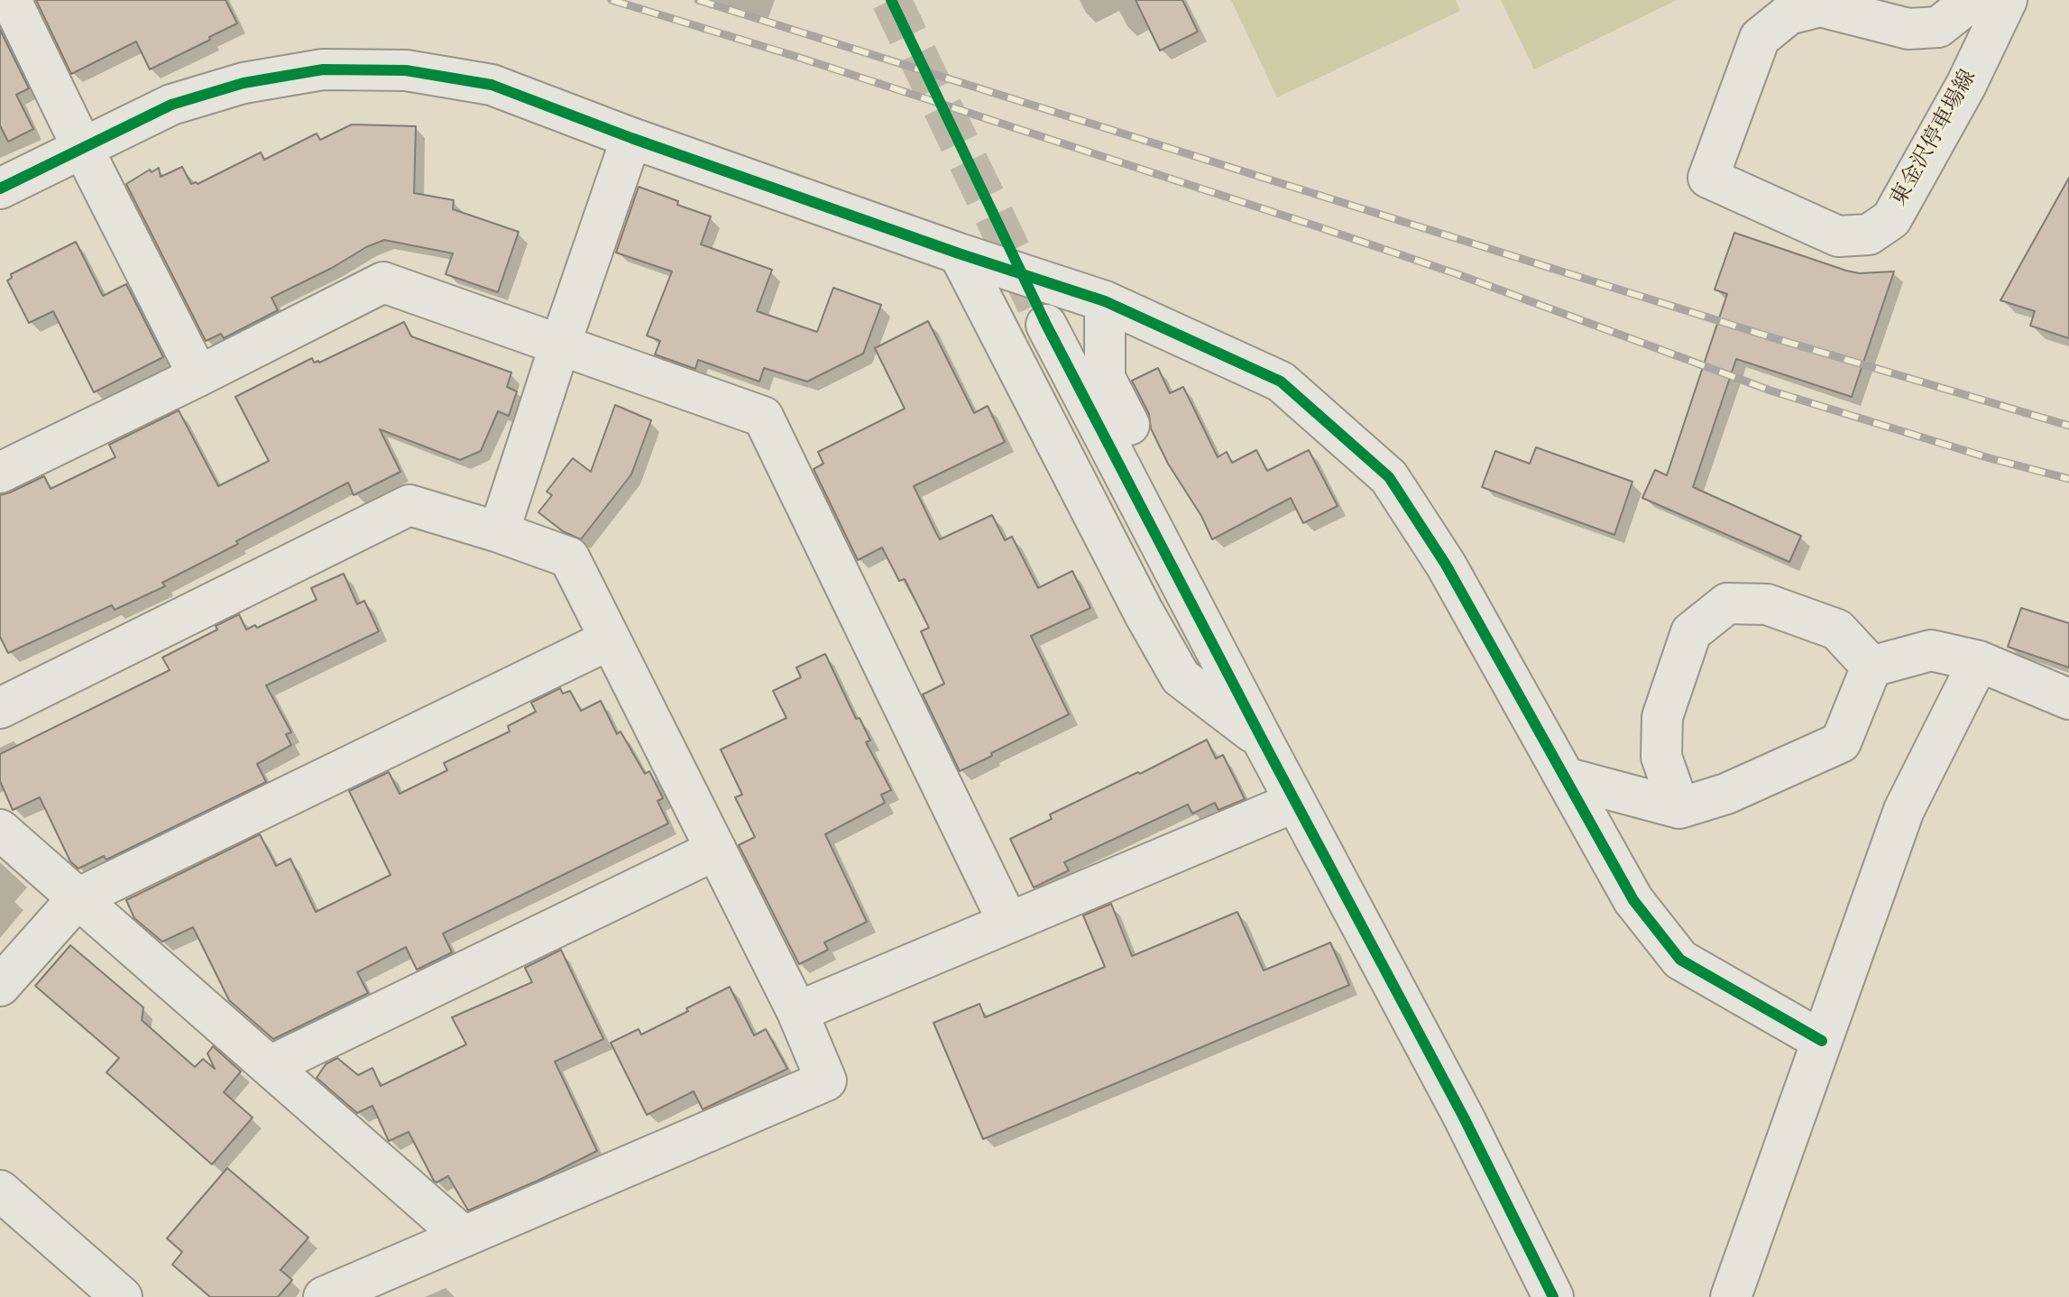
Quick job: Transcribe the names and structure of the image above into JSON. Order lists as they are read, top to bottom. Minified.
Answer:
{"streets":{"street":["東金沢停車場線"]}}
